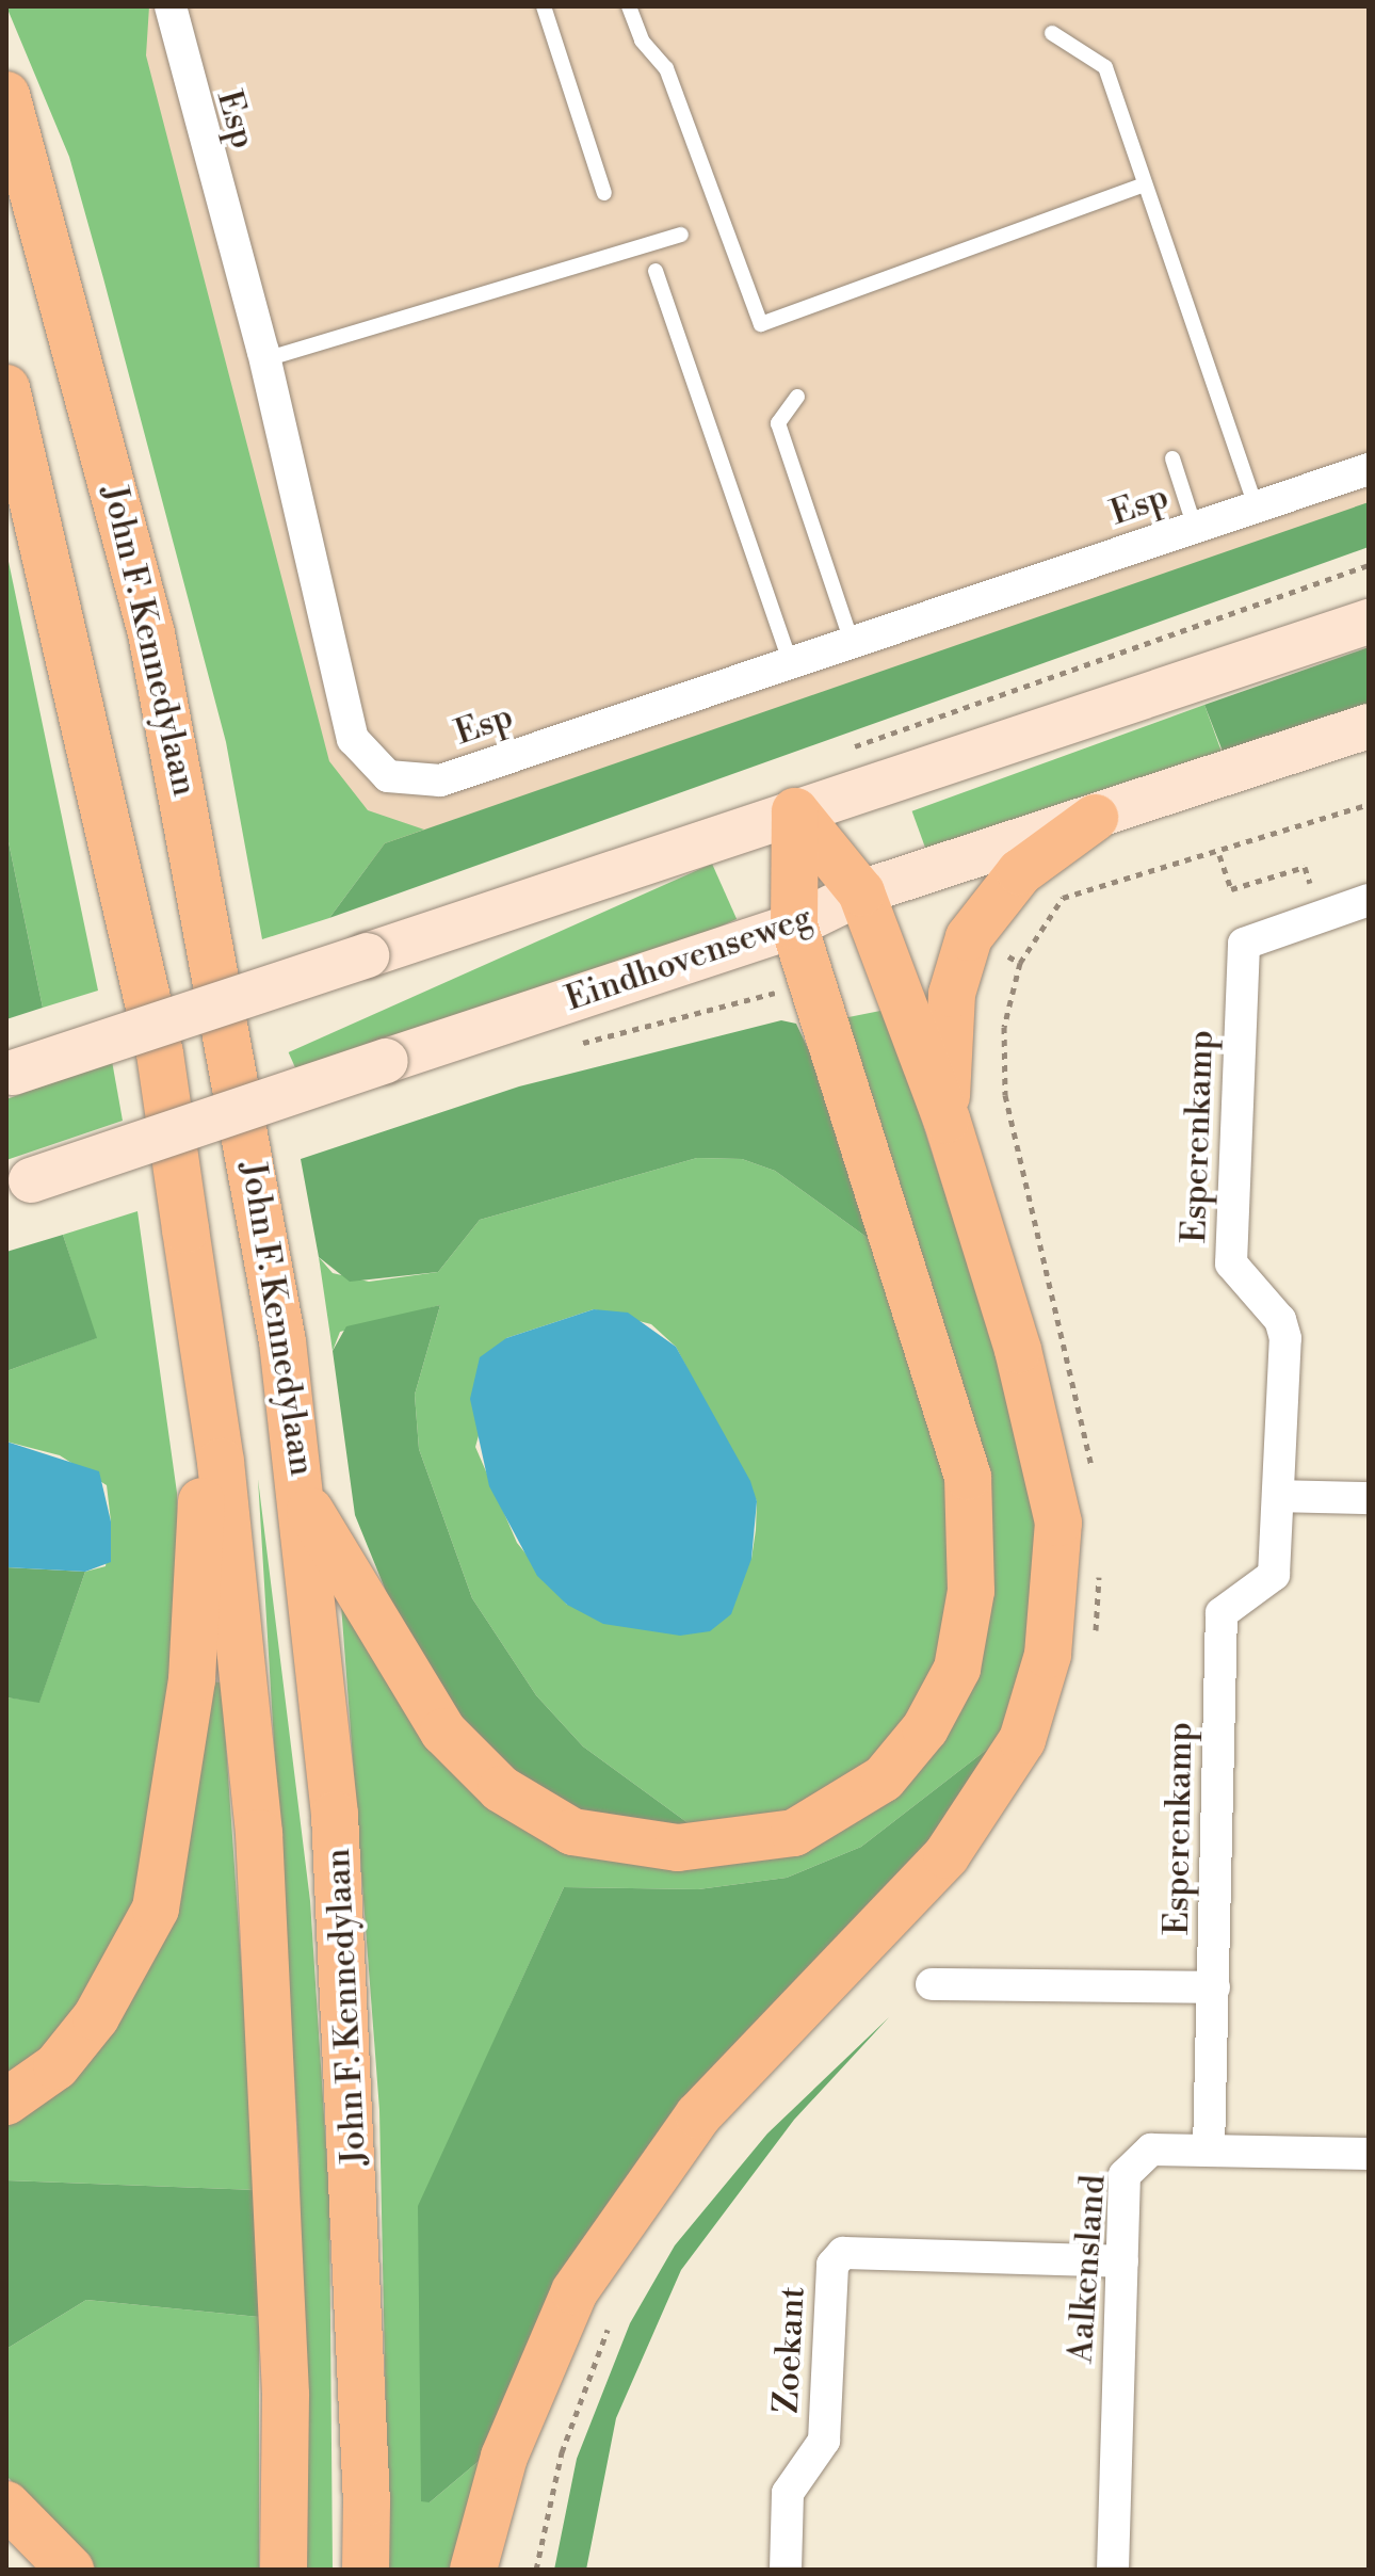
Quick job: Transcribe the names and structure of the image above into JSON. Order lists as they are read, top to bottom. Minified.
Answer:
{"streets":{"main road":["John F. Kennedylaan","Eindhovenseweg"],"street":["Esp","Esperenkamp","Aalkensland","Zoekant"]},"crossings":[["Esperenkamp","Aalkensland"],["Aalkensland","Zoekant"]]}
